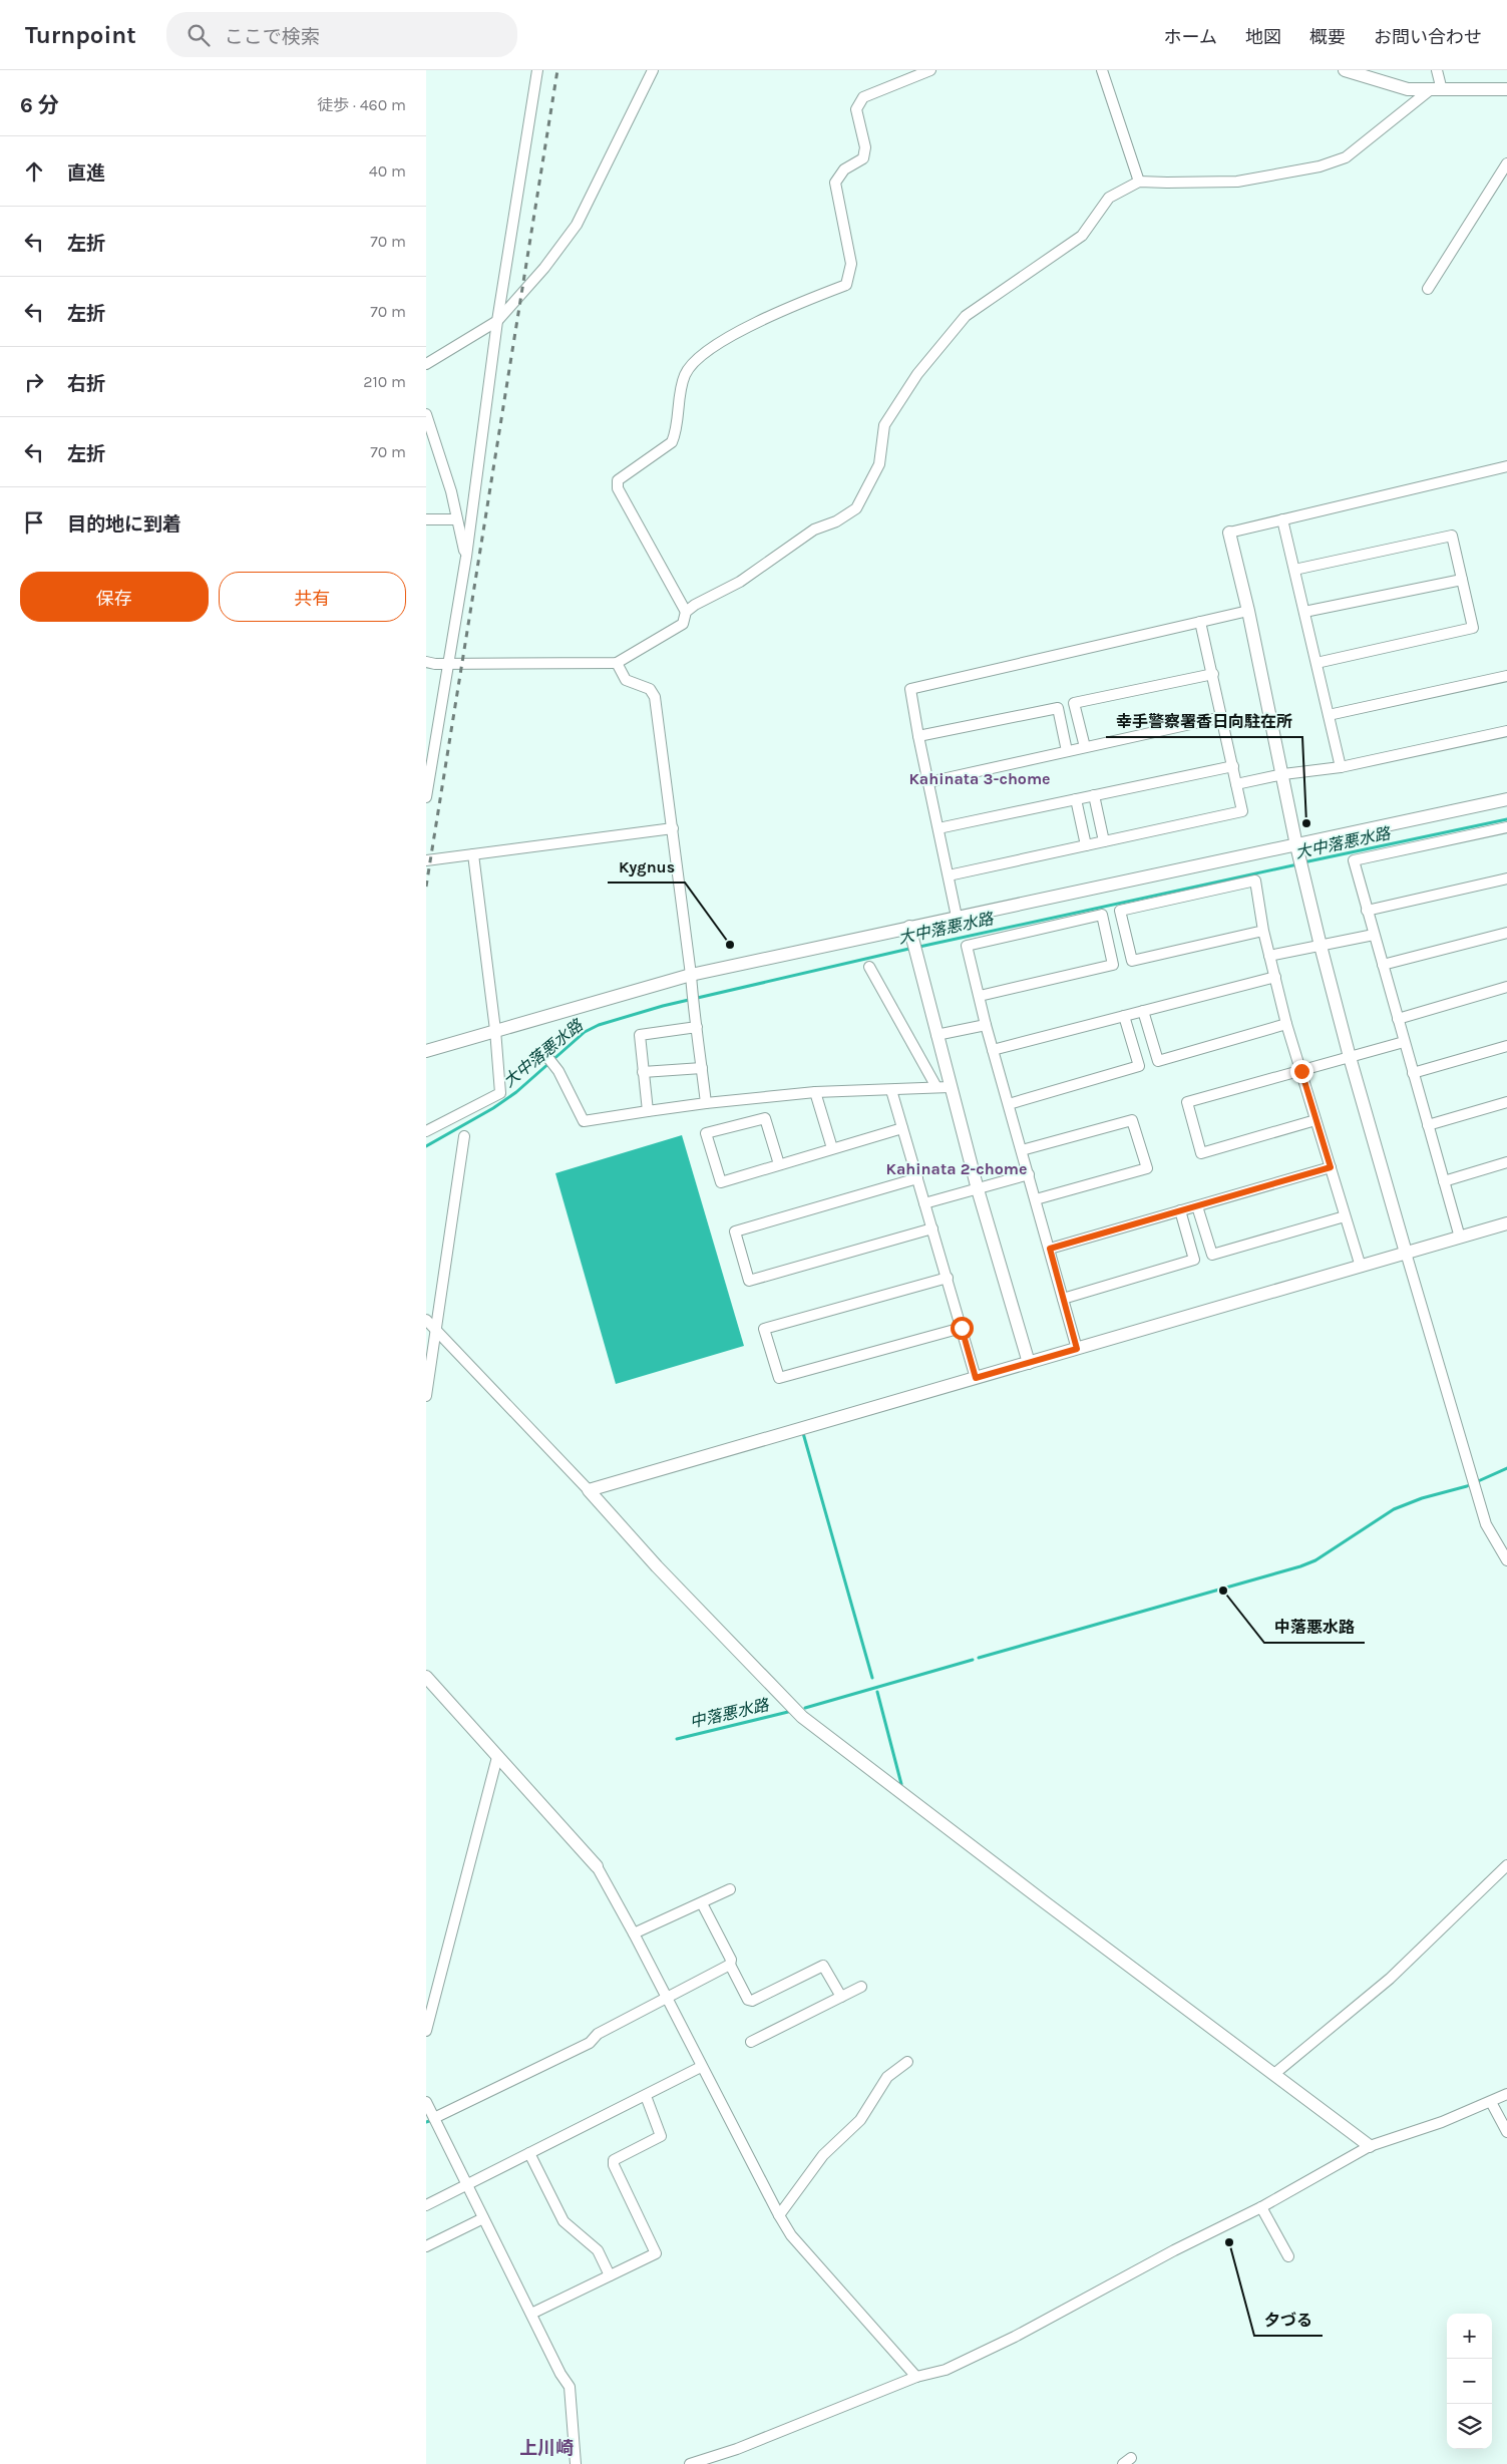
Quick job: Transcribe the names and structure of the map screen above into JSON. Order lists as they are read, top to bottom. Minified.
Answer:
{"districts":["Kahinata 3-chome","Kahinata 2-chome","上川崎"],"water":["大中落悪水路","中落悪水路"],"places":["幸手警察署香日向駐在所","Kygnus","中落悪水路","夕づる"],"page":{"header":"Turnpoint","search":"ここで検索","nav":["ホーム","地図","概要","お問い合わせ"],"heading":["6 分","徒歩 · 460 m"],"list":[["直進","40 m"],["左折","70 m"],["左折","70 m"],["右折","210 m"],["左折","70 m"],"目的地に到着"],"buttons":["保存","共有"],"map_buttons":["+","−"]}}
